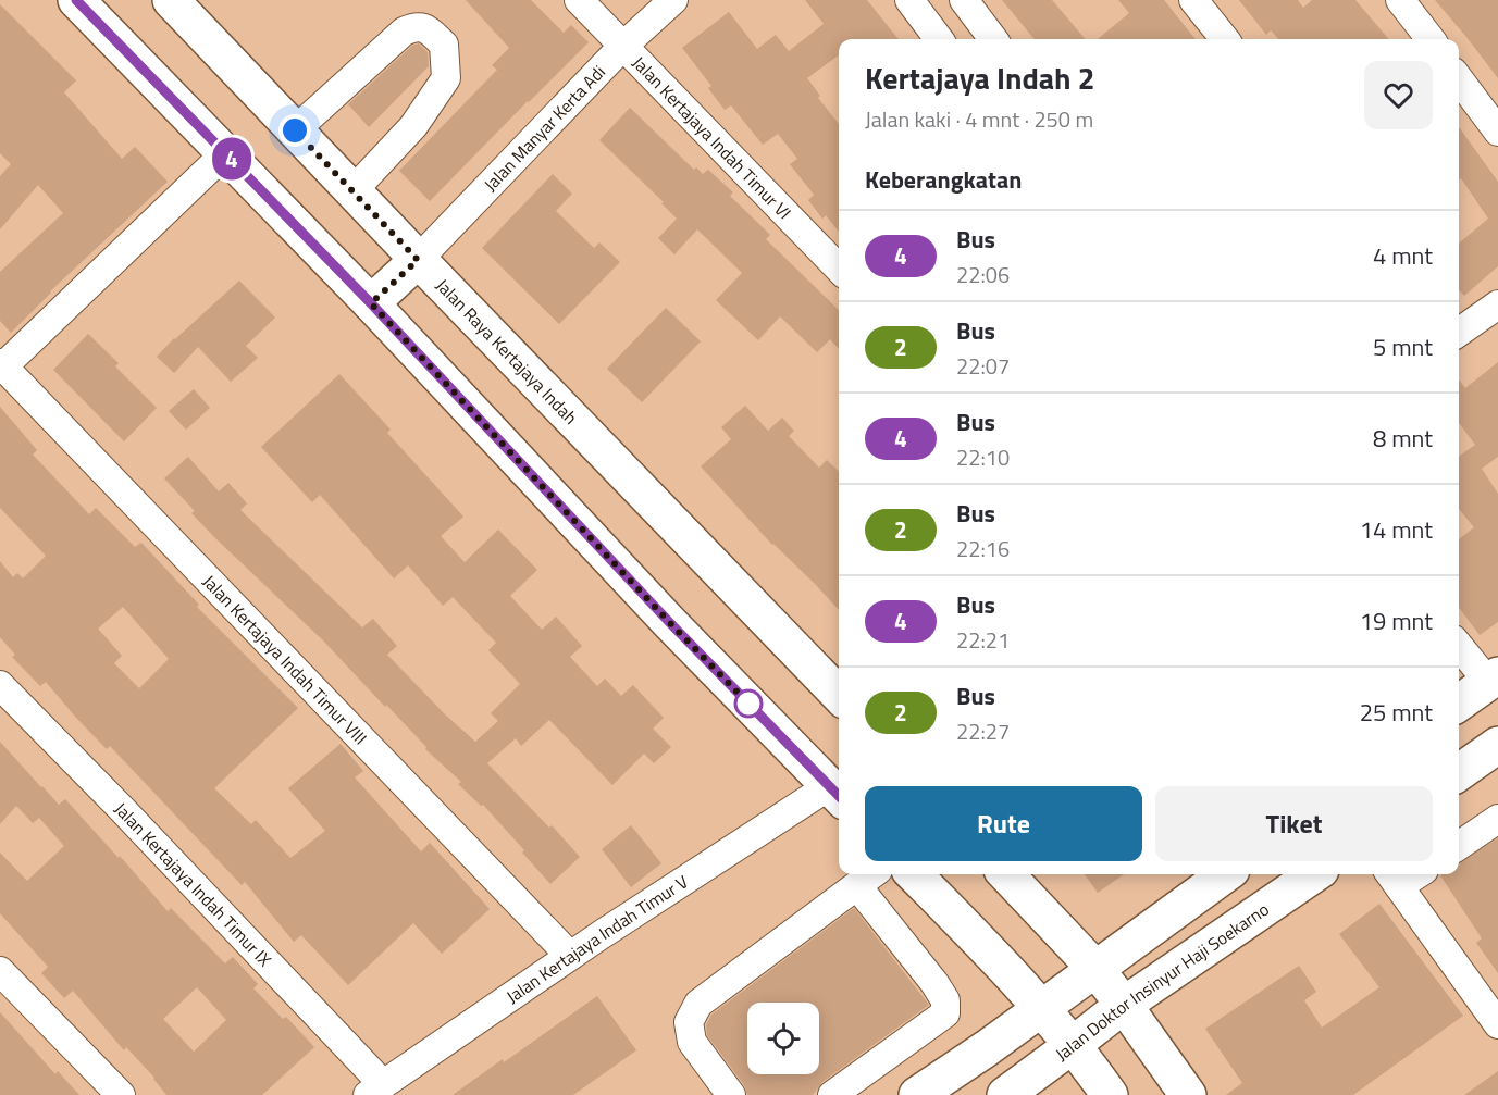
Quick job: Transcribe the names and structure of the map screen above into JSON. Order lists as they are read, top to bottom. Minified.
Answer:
{"streets":{"main road":["Jalan Raya Kertajaya Indah","Jalan Doktor Insinyur Haji Soekarno"],"street":["Jalan Manyar Kerta Adi","Jalan Kertajaya Indah Timur VI","Jalan Kertajaya Indah Timur VIII","Jalan Kertajaya Indah Timur IX","Jalan Kertajaya Indah Timur V"]},"crossings":[["Jalan Manyar Kerta Adi","Jalan Kertajaya Indah Timur VI"],["Jalan Manyar Kerta Adi","Jalan Raya Kertajaya Indah"],["Jalan Kertajaya Indah Timur VIII","Jalan Kertajaya Indah Timur V"],["Jalan Kertajaya Indah Timur IX","Jalan Kertajaya Indah Timur V"]],"lines":["bus line 4"],"page":{"on_map":"4","heading":[["Kertajaya Indah 2","Jalan kaki · 4 mnt · 250 m"],"Keberangkatan"],"list":[{"mark":"4","name":"Bus","note":"22:06","value":"4 mnt"},{"mark":"2","name":"Bus","note":"22:07","value":"5 mnt"},{"mark":"4","name":"Bus","note":"22:10","value":"8 mnt"},{"mark":"2","name":"Bus","note":"22:16","value":"14 mnt"},{"mark":"4","name":"Bus","note":"22:21","value":"19 mnt"},{"mark":"2","name":"Bus","note":"22:27","value":"25 mnt"}],"buttons":["Rute","Tiket"]}}
